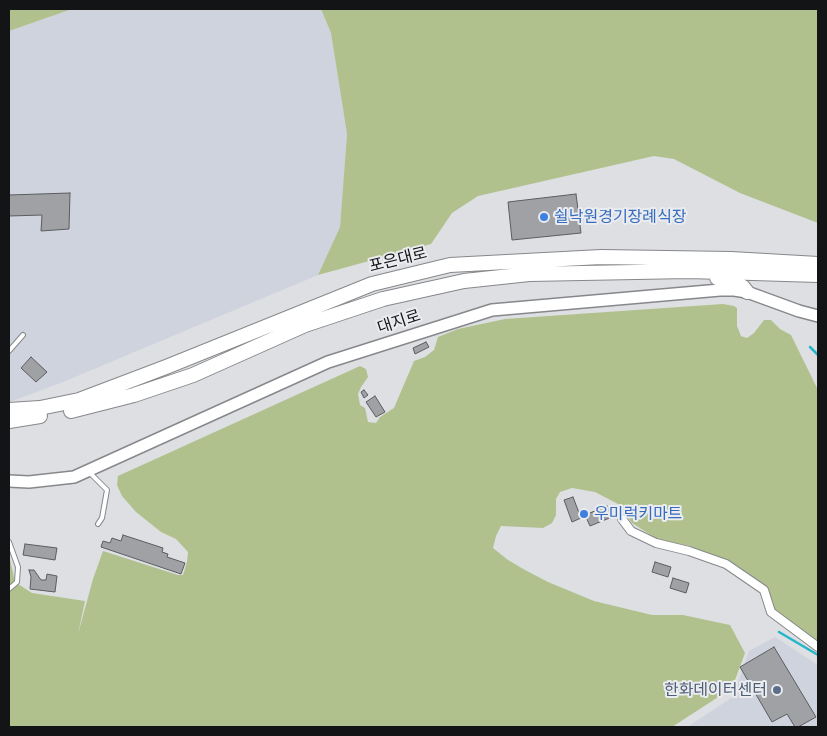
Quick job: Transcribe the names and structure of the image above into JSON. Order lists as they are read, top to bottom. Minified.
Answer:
{"streets":{"highway":["포은대로"],"main road":["대지로"]},"places":["쉴낙원경기장례식장","우미럭키마트","한화데이터센터"]}
